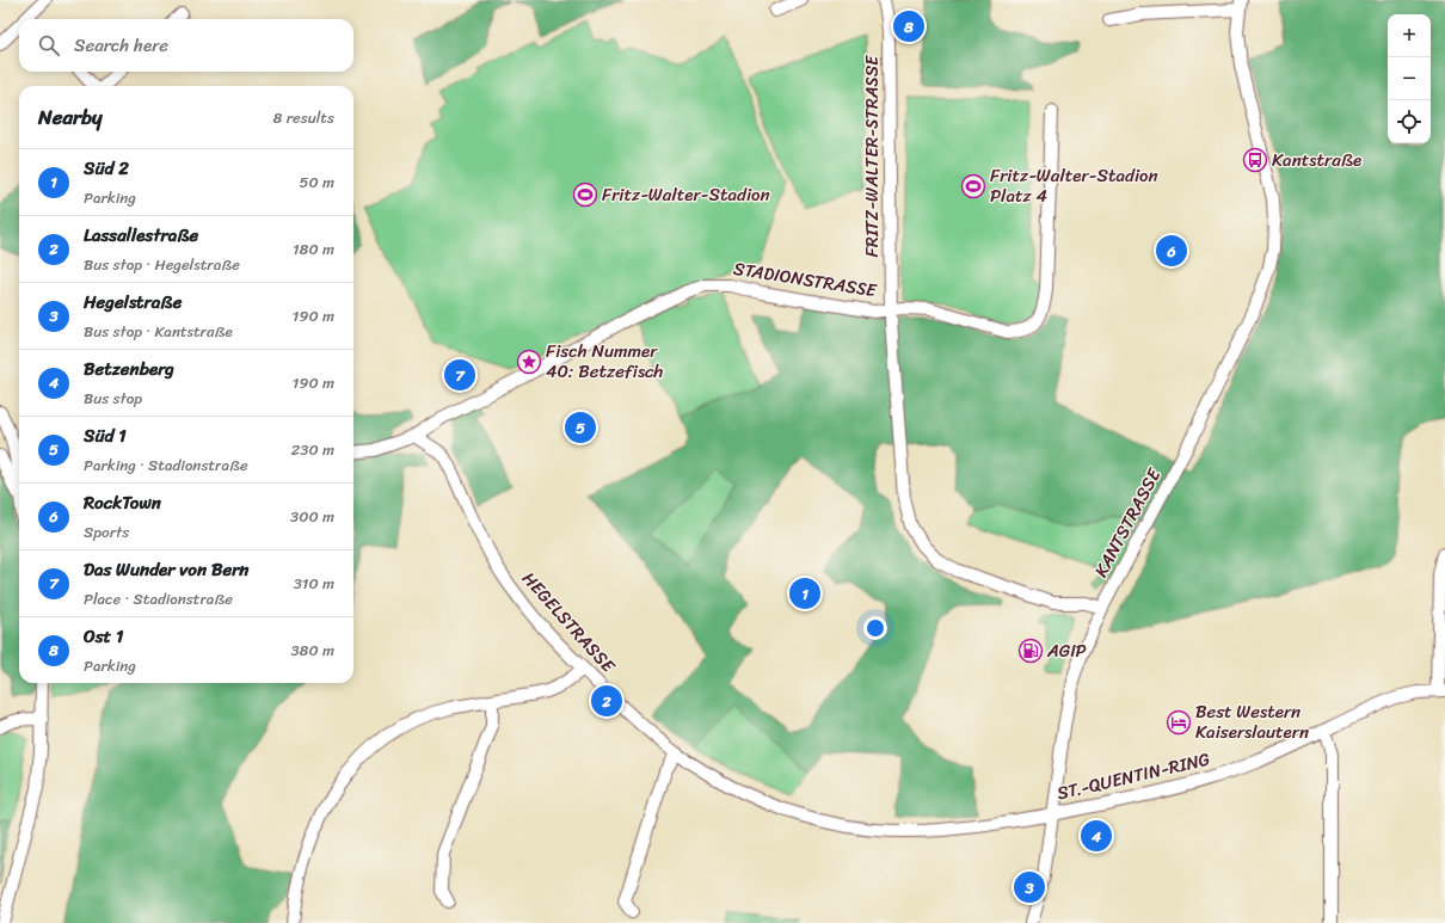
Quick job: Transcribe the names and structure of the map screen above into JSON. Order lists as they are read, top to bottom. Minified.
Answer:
{"streets":{"street":["FRITZ-WALTER-STRASSE","STADIONSTRASSE","KANTSTRASSE","HEGELSTRASSE","ST.-QUENTIN-RING"]},"crossings":[["FRITZ-WALTER-STRASSE","STADIONSTRASSE"],["FRITZ-WALTER-STRASSE","KANTSTRASSE"],["STADIONSTRASSE","HEGELSTRASSE"],["KANTSTRASSE","HEGELSTRASSE"],["KANTSTRASSE","ST.-QUENTIN-RING"],["HEGELSTRASSE","ST.-QUENTIN-RING"]],"places":{"bus stop":["Kantstraße"],"sports":["Fritz-Walter-Stadion Platz 4","Fritz-Walter-Stadion"],"place":["Fisch Nummer 40: Betzefisch"],"fuel station":["AGIP"],"hotel":["Best Western Kaiserslautern"]},"page":{"pins":["8","6","7","5","1","2","4","3"],"map_buttons":["+","−"],"search":"Search here","heading":["Nearby","8 results"],"list":[{"mark":"1","name":"Süd 2","note":"Parking","value":"50 m"},{"mark":"2","name":"Lassallestraße","note":"Bus stop · Hegelstraße","value":"180 m"},{"mark":"3","name":"Hegelstraße","note":"Bus stop · Kantstraße","value":"190 m"},{"mark":"4","name":"Betzenberg","note":"Bus stop","value":"190 m"},{"mark":"5","name":"Süd 1","note":"Parking · Stadionstraße","value":"230 m"},{"mark":"6","name":"RockTown","note":"Sports","value":"300 m"},{"mark":"7","name":"Das Wunder von Bern","note":"Place · Stadionstraße","value":"310 m"},{"mark":"8","name":"Ost 1","note":"Parking","value":"380 m"}]}}
